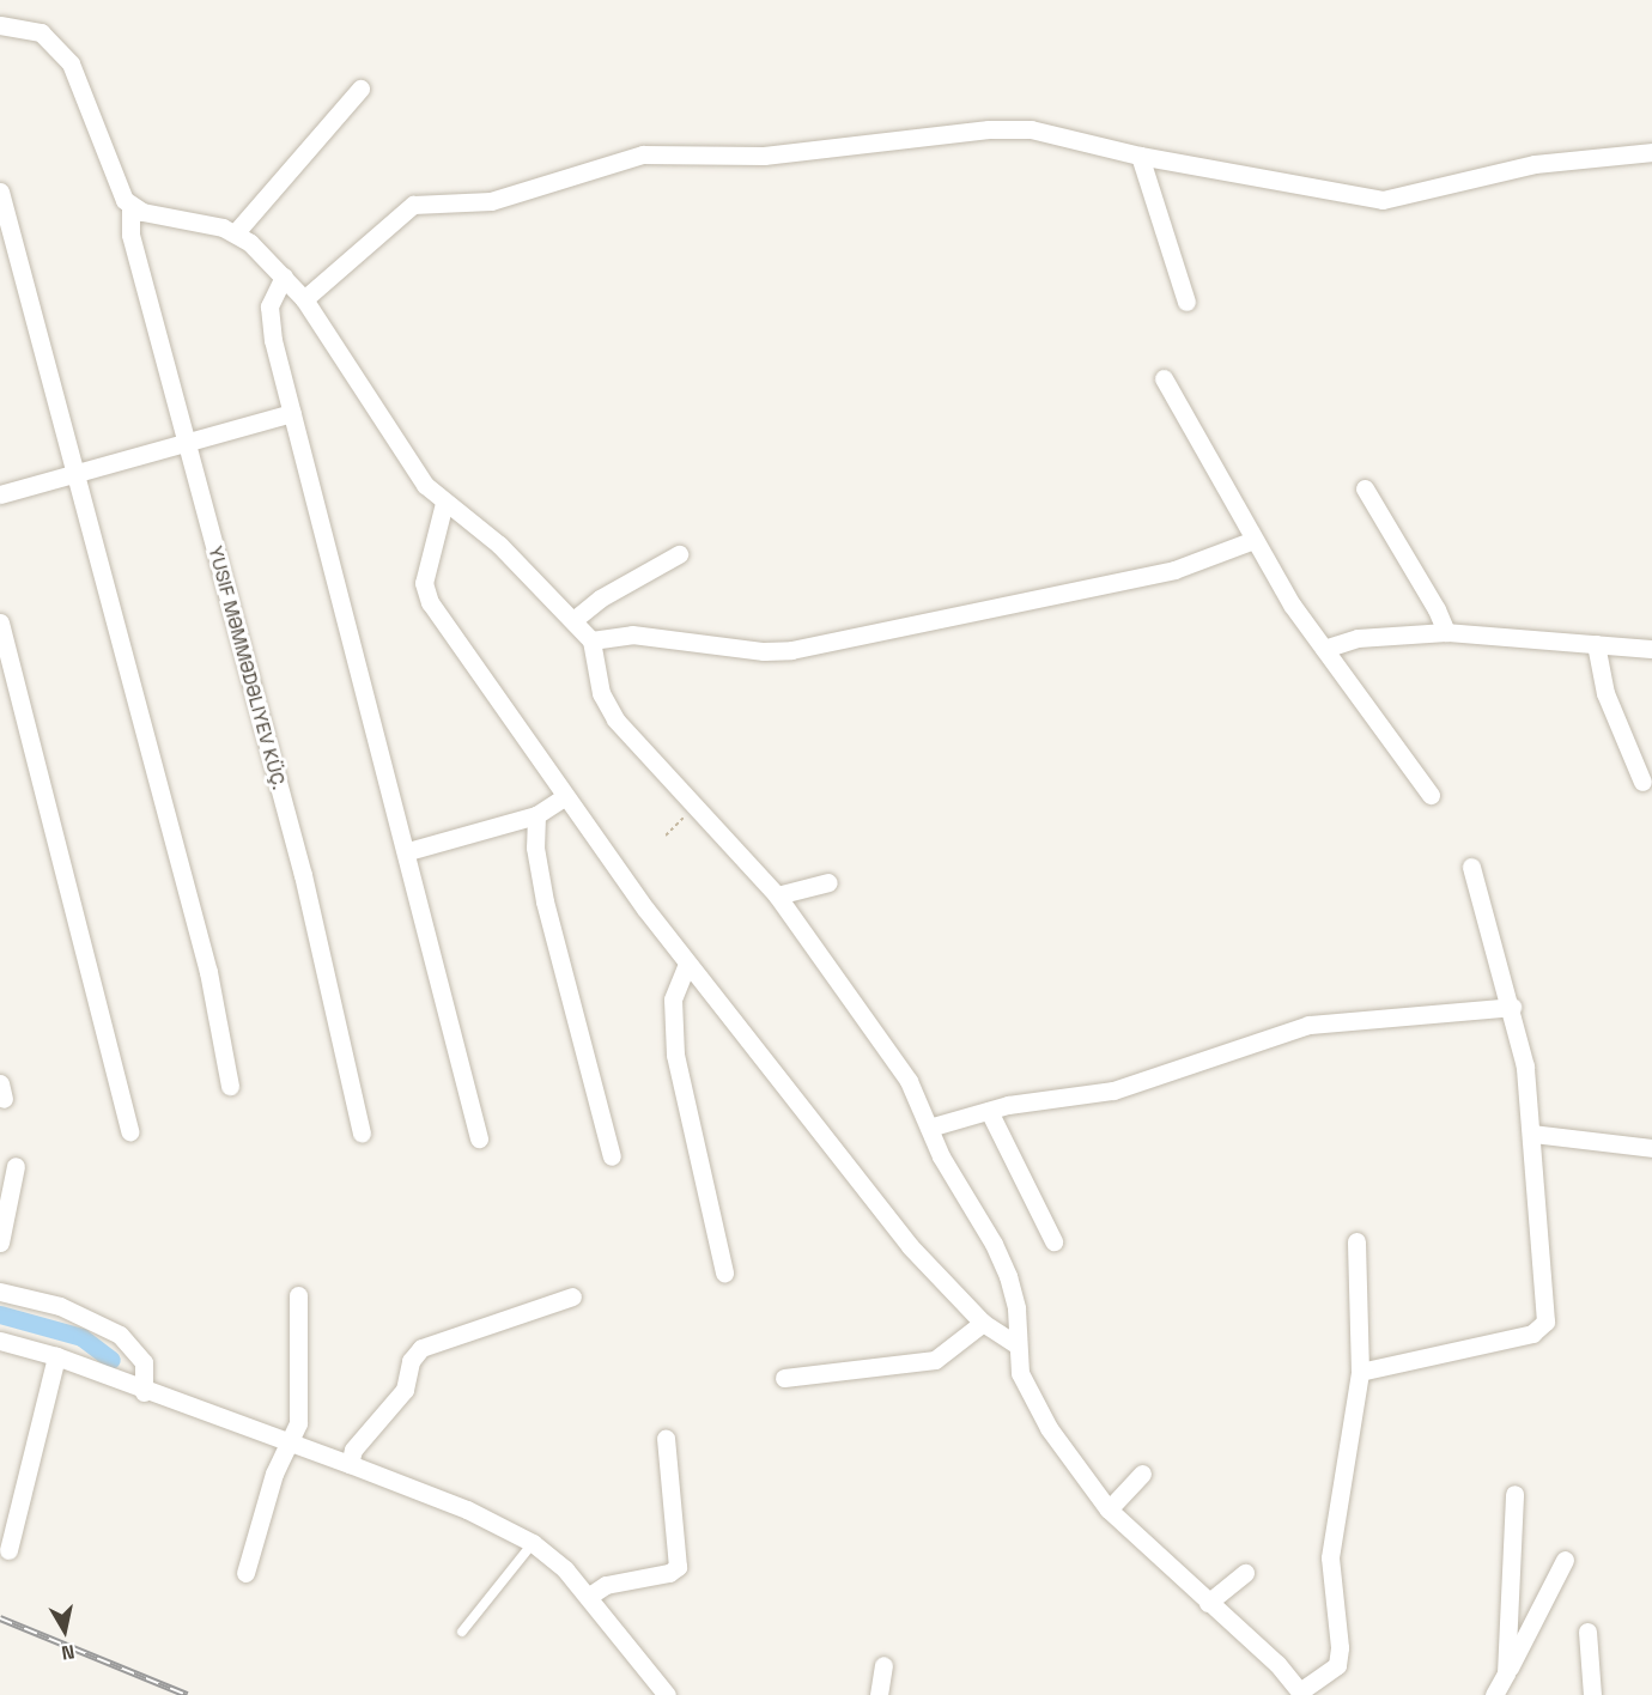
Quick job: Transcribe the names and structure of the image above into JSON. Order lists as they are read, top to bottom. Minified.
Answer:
{"streets":{"street":["YUSIF MƏMMƏDƏLIYEV KÜÇ."]},"north":"bottom"}
